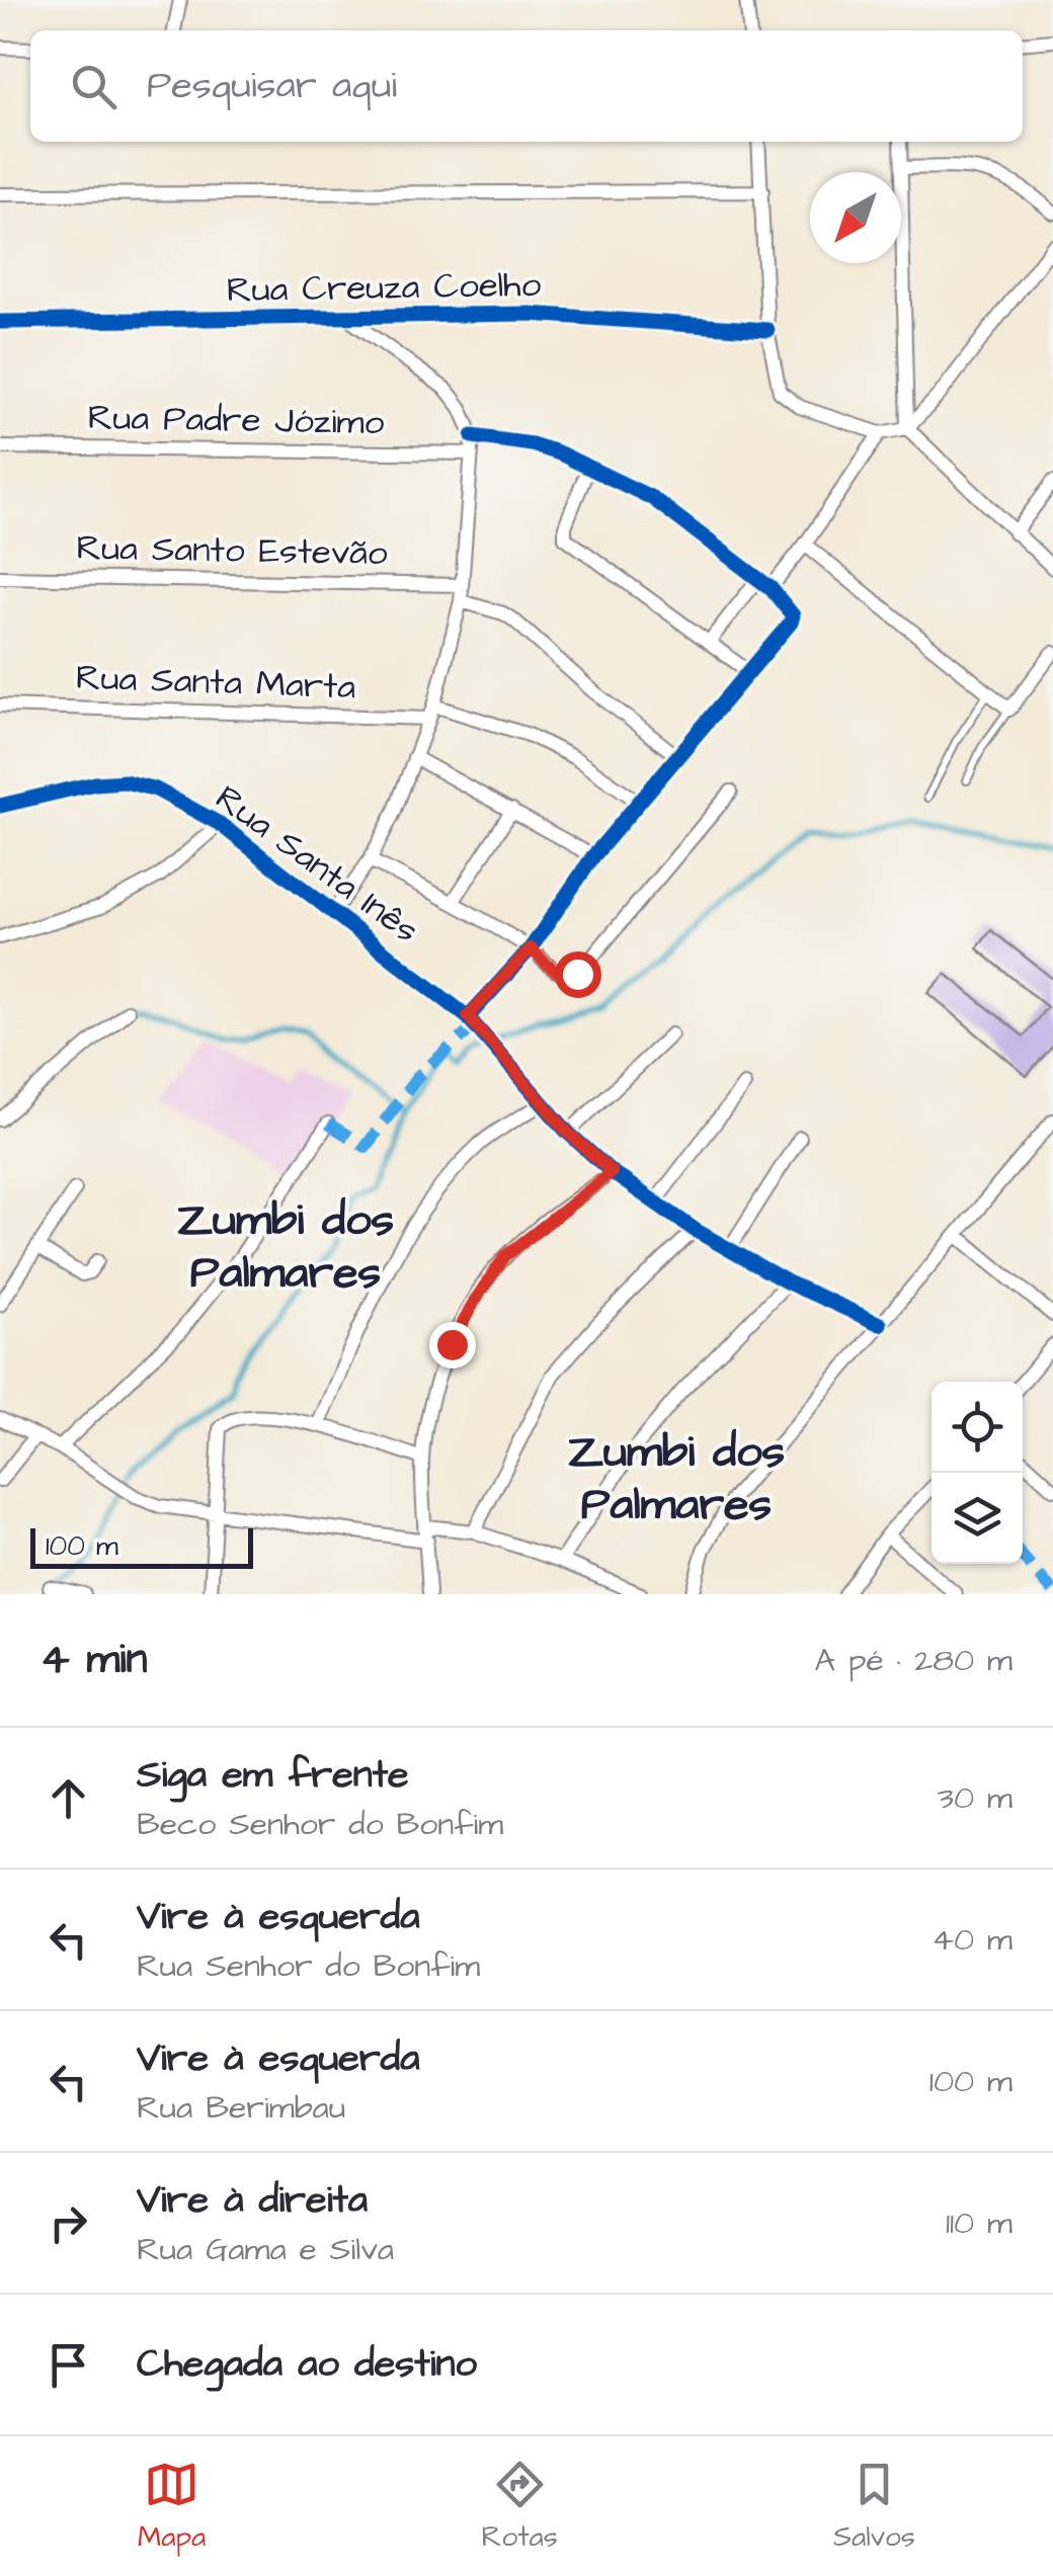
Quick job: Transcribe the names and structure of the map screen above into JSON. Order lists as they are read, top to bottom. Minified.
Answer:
{"streets":{"street":["Rua Creuza Coelho","Rua Padre Józimo","Rua Santo Estevão","Rua Santa Marta","Rua Santa Inês"]},"districts":["Zumbi dos Palmares","Zumbi dos Palmares"],"scale_bar":"100 m","north":"bottom left","page":{"search":"Pesquisar aqui","scale":"100 m","heading":["4 min","A pé · 280 m"],"list":[["Siga em frente","Beco Senhor do Bonfim","30 m"],["Vire à esquerda","Rua Senhor do Bonfim","40 m"],["Vire à esquerda","Rua Berimbau","100 m"],["Vire à direita","Rua Gama e Silva","110 m"],"Chegada ao destino"],"nav":["Mapa","Rotas","Salvos"]}}
